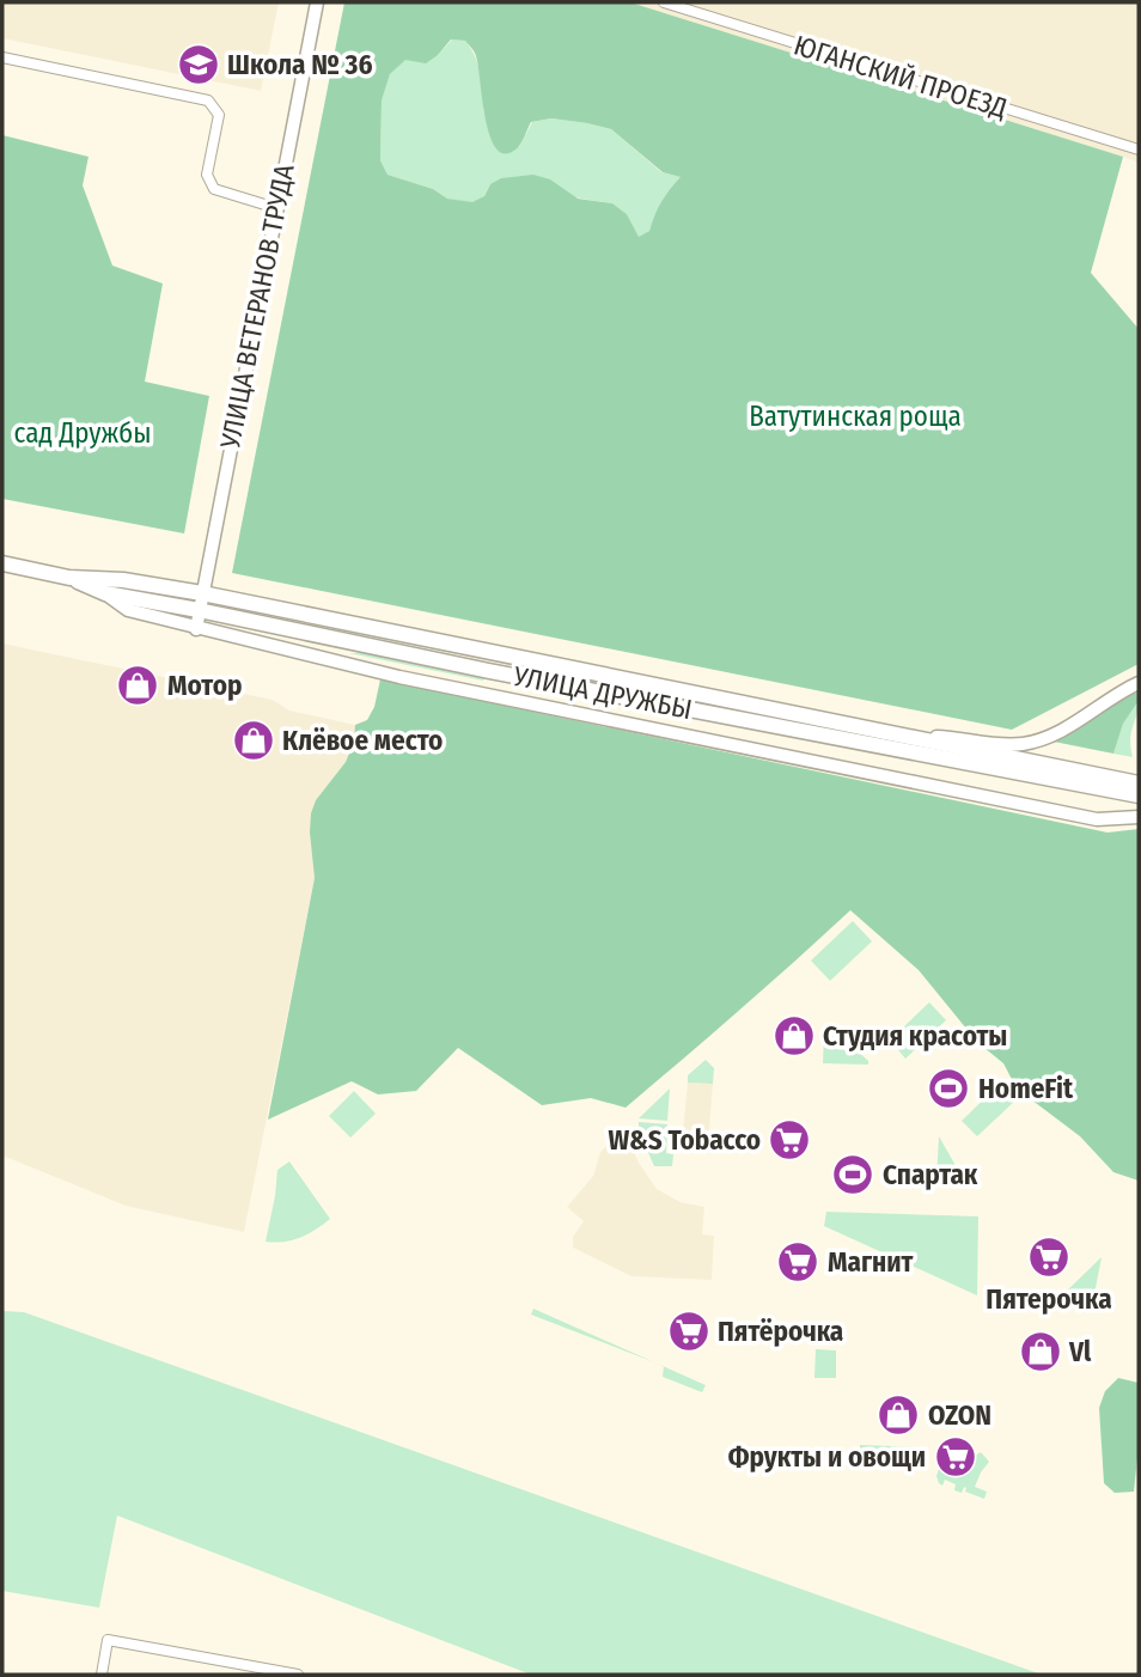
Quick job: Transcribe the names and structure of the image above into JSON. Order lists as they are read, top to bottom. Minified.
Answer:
{"streets":{"main road":["УЛИЦА ВЕТЕРАНОВ ТРУДА","УЛИЦА ДРУЖБЫ"],"street":["ЮГАНСКИЙ ПРОЕЗД"]},"crossings":[["УЛИЦА ВЕТЕРАНОВ ТРУДА","УЛИЦА ДРУЖБЫ"]],"parks":["Ватутинская роща","сад Дружбы"],"places":{"school or university":["Школа № 36"],"shop":["Мотор","Клёвое место","Студия красоты","Vl","OZON"],"sports":["HomeFit","Спартак"],"supermarket":["W&S Tobacco","Пятерочка","Магнит","Пятёрочка","Фрукты и овощи"]}}
